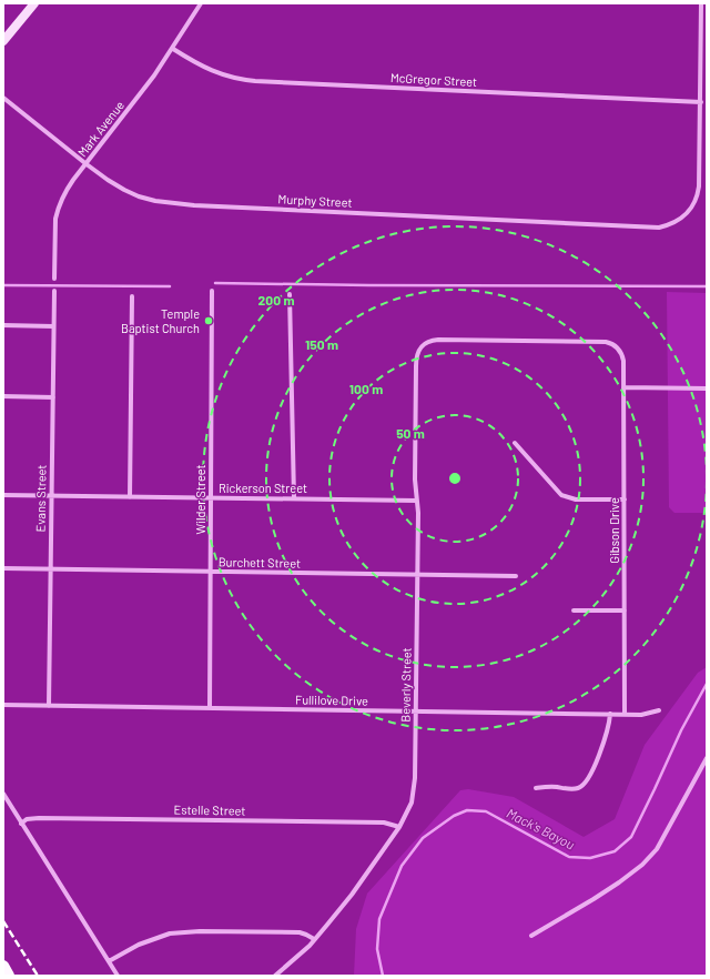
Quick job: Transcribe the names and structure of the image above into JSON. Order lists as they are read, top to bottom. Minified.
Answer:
{"streets":{"street":["McGregor Street","Mark Avenue","Murphy Street","Rickerson Street","Evans Street","Wilder Street","Gibson Drive","Burchett Street","Beverly Street","Fullilove Drive","Estelle Street"]},"crossings":[["McGregor Street","Mark Avenue"],["McGregor Street","Murphy Street"],["Mark Avenue","Murphy Street"],["Rickerson Street","Evans Street"],["Rickerson Street","Wilder Street"],["Rickerson Street","Beverly Street"],["Evans Street","Burchett Street"],["Evans Street","Fullilove Drive"],["Wilder Street","Burchett Street"],["Wilder Street","Fullilove Drive"],["Gibson Drive","Beverly Street"],["Gibson Drive","Fullilove Drive"],["Burchett Street","Beverly Street"],["Beverly Street","Fullilove Drive"],["Beverly Street","Estelle Street"]],"water":["Mack's Bayou"],"places":["Temple Baptist Church"],"rings":["200 m","150 m","100 m","50 m"]}
